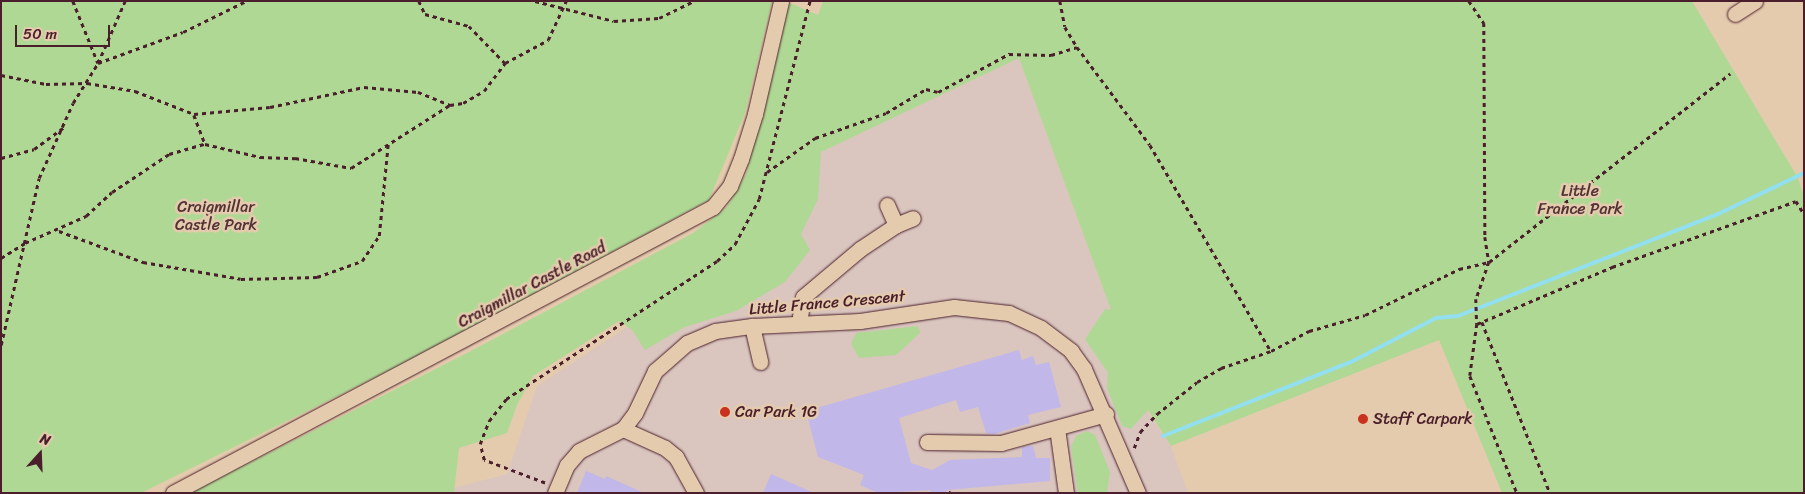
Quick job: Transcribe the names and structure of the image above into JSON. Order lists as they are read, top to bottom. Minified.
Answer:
{"streets":{"street":["Craigmillar Castle Road","Little France Crescent"]},"parks":["Little France Park","Craigmillar Castle Park"],"places":["Car Park 1G","Staff Carpark"],"scale_bar":"50 m","north":"top"}
